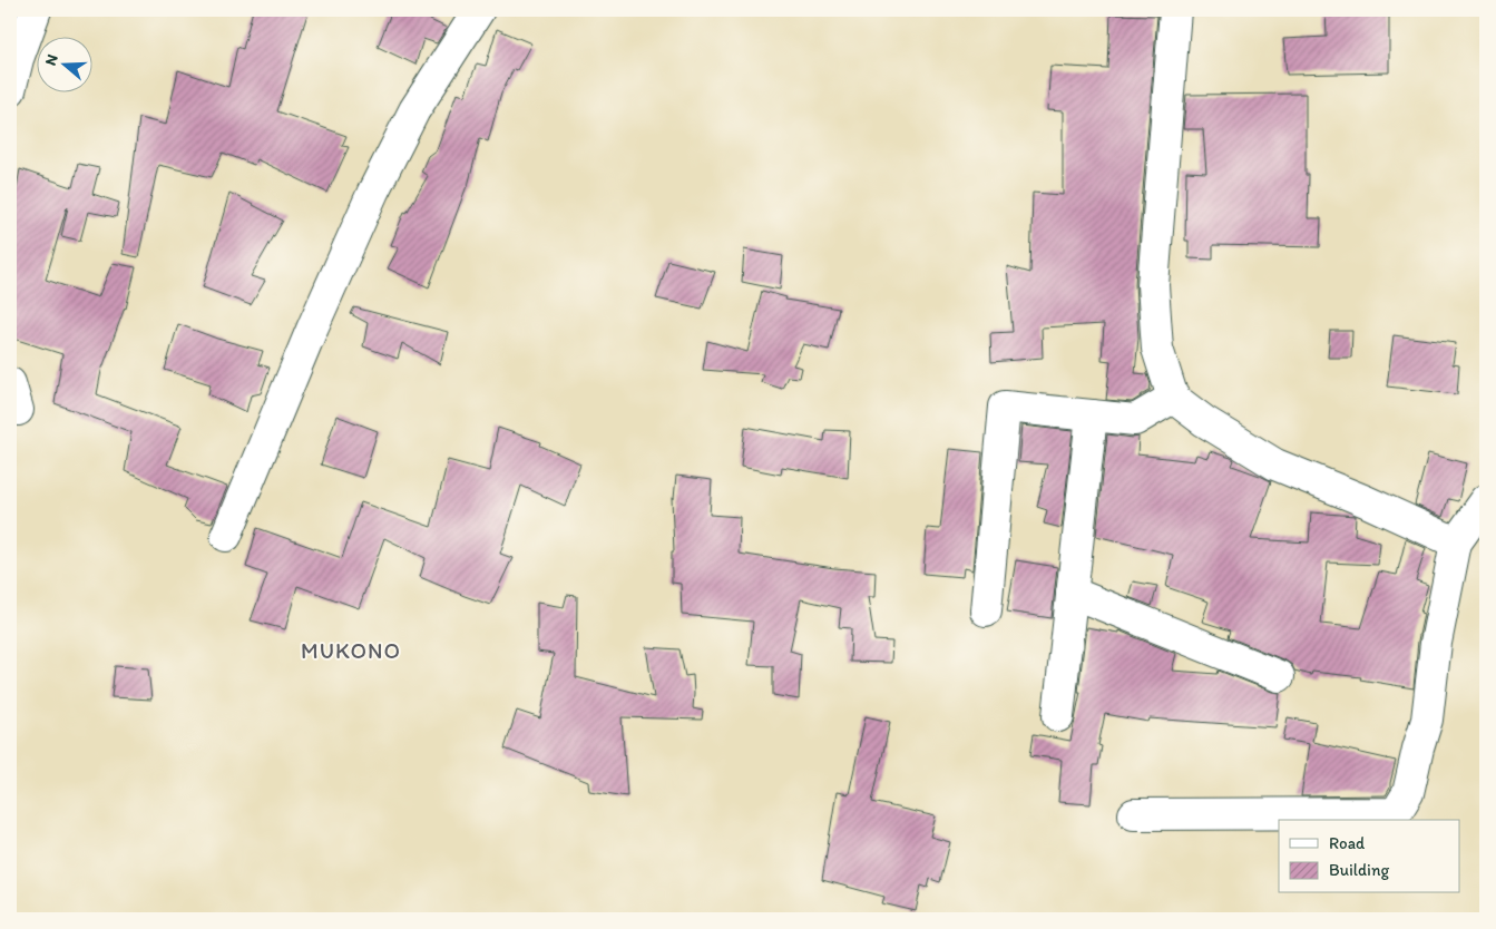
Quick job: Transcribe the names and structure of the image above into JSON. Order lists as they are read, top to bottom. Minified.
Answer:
{"districts":["MUKONO"],"legend":["Road","Building"],"north":"left"}
